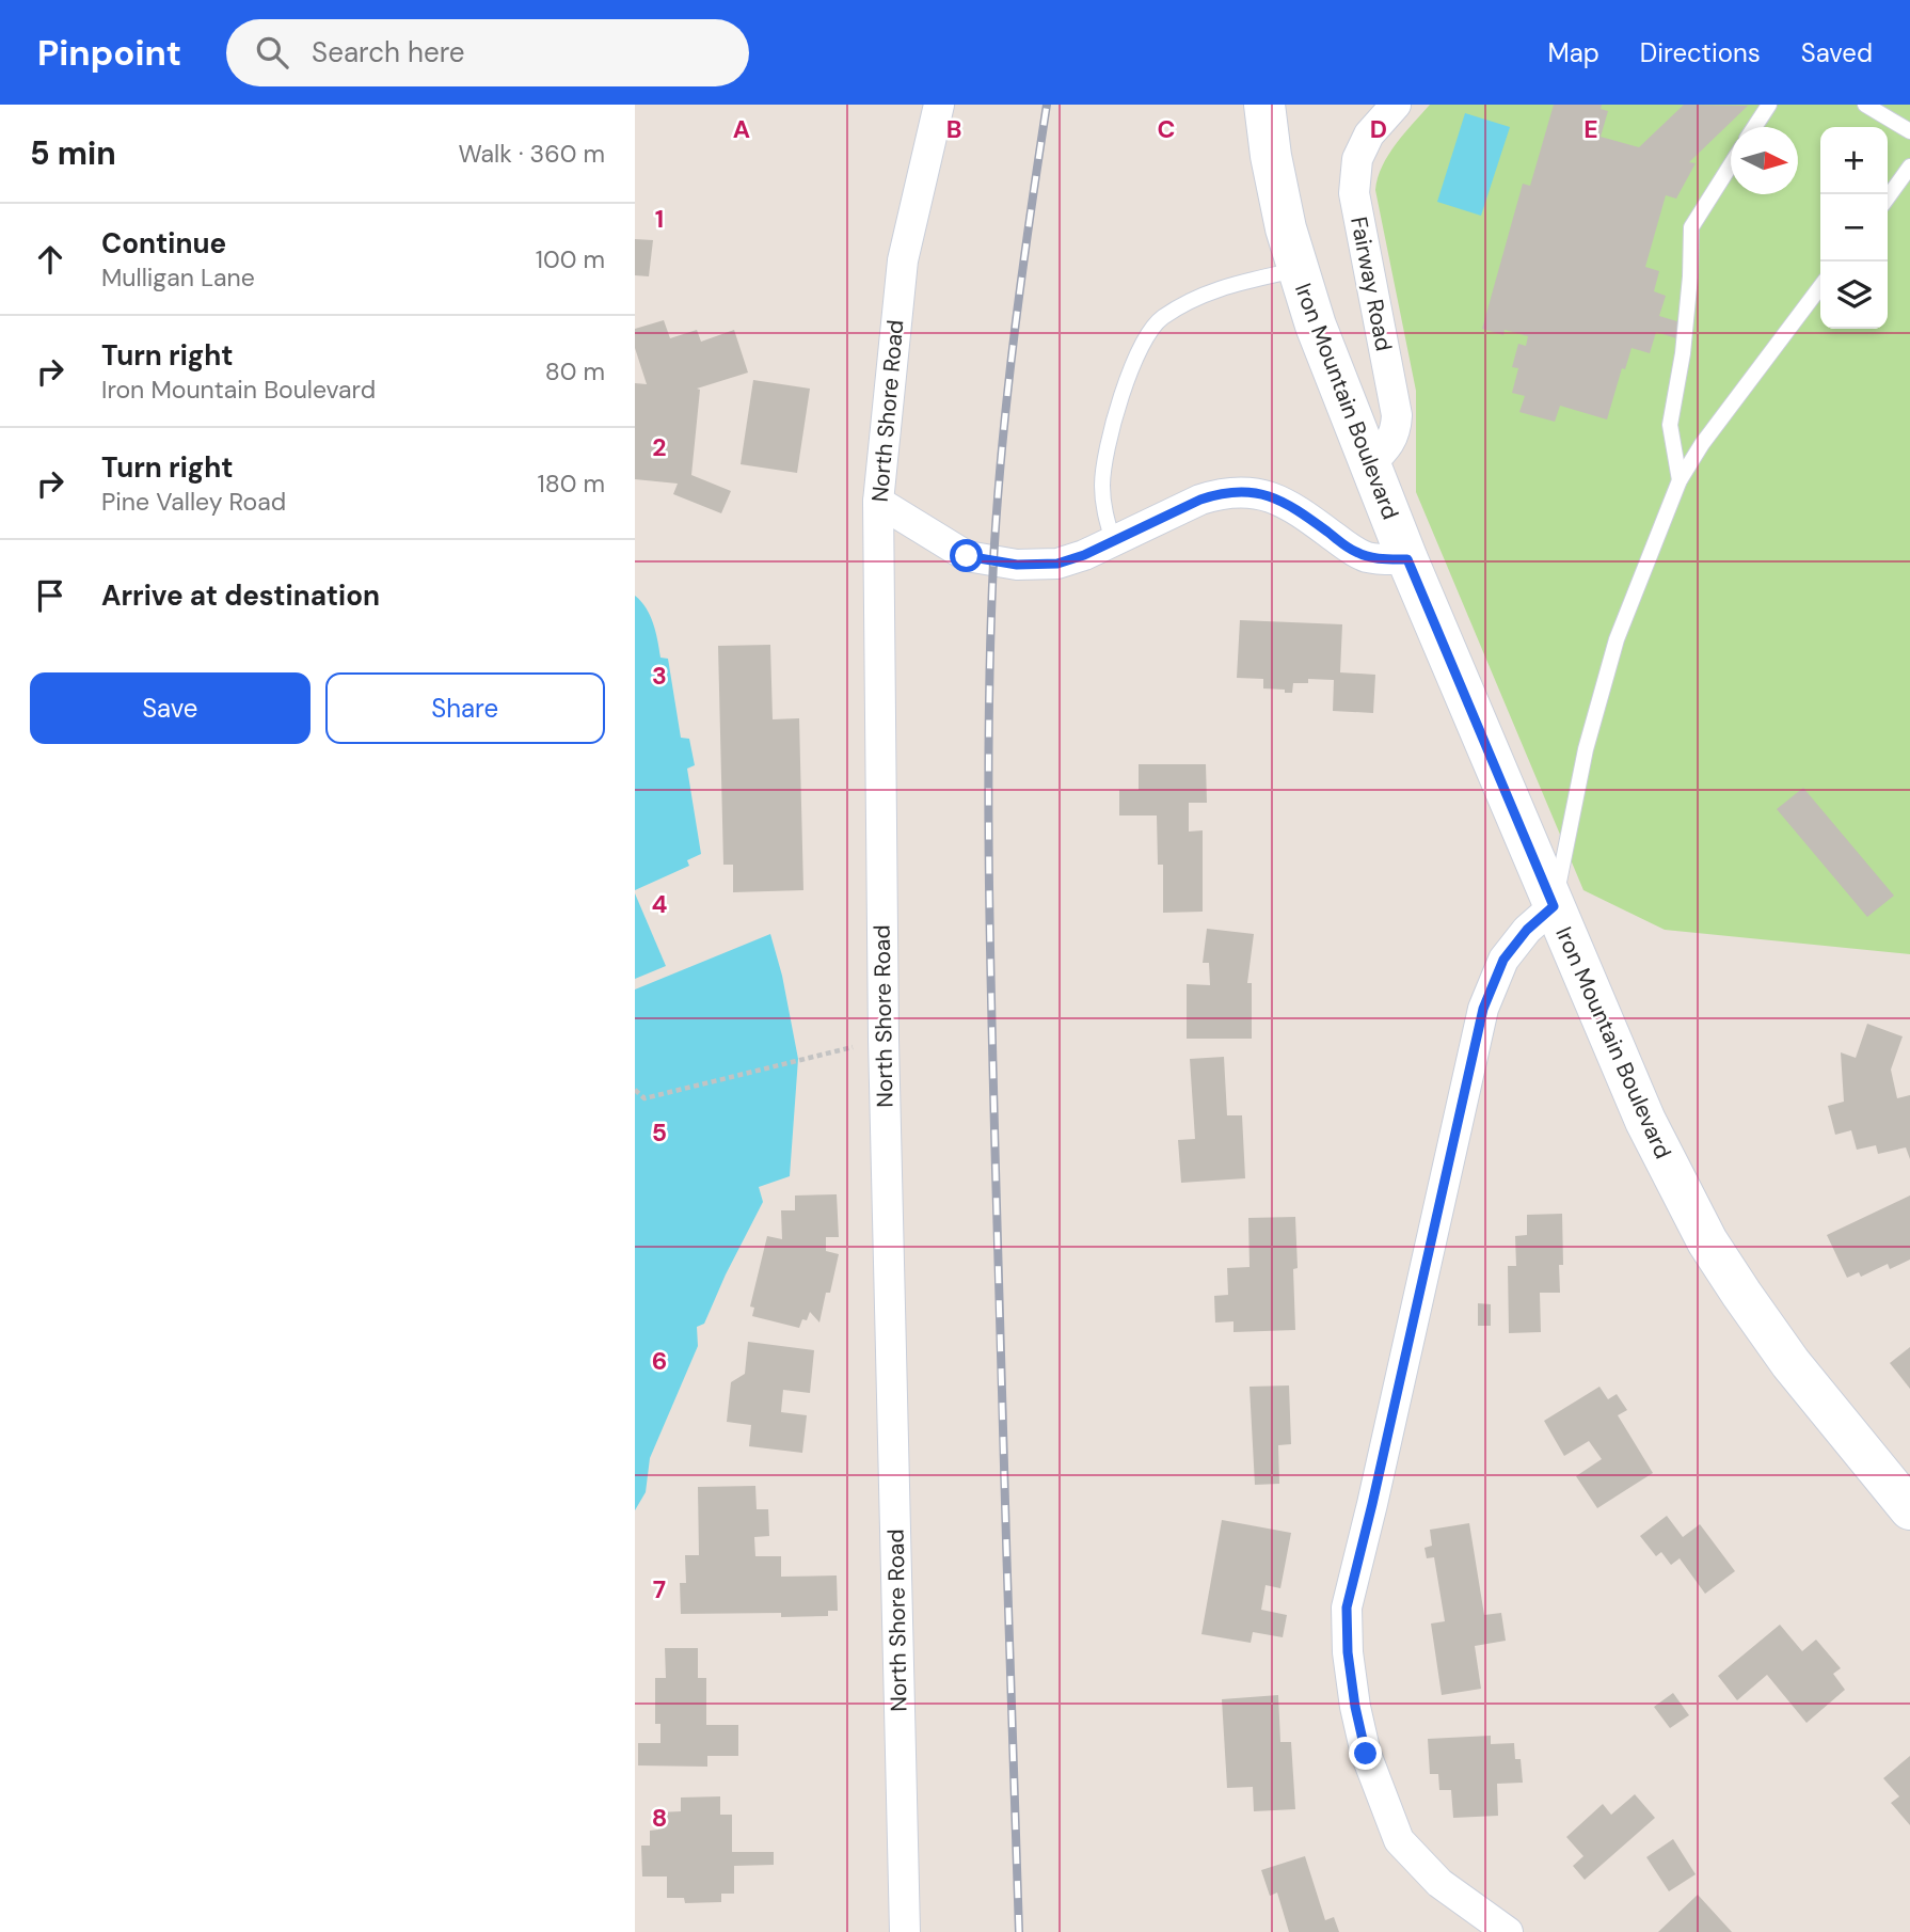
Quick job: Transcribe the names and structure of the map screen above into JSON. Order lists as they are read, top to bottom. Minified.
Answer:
{"streets":{"street":["Fairway Road","Iron Mountain Boulevard","North Shore Road"]},"crossings":[["Fairway Road","Iron Mountain Boulevard"]],"north":"right","page":{"header":"Pinpoint","search":"Search here","nav":["Map","Directions","Saved"],"heading":["5 min","Walk · 360 m"],"map_buttons":["+","−"],"list":[["Continue","Mulligan Lane","100 m"],["Turn right","Iron Mountain Boulevard","80 m"],["Turn right","Pine Valley Road","180 m"],"Arrive at destination"],"buttons":["Save","Share"]},"grid":{"columns":["A","B","C","D","E"],"rows":["1","2","3","4","5","6","7","8"]}}
